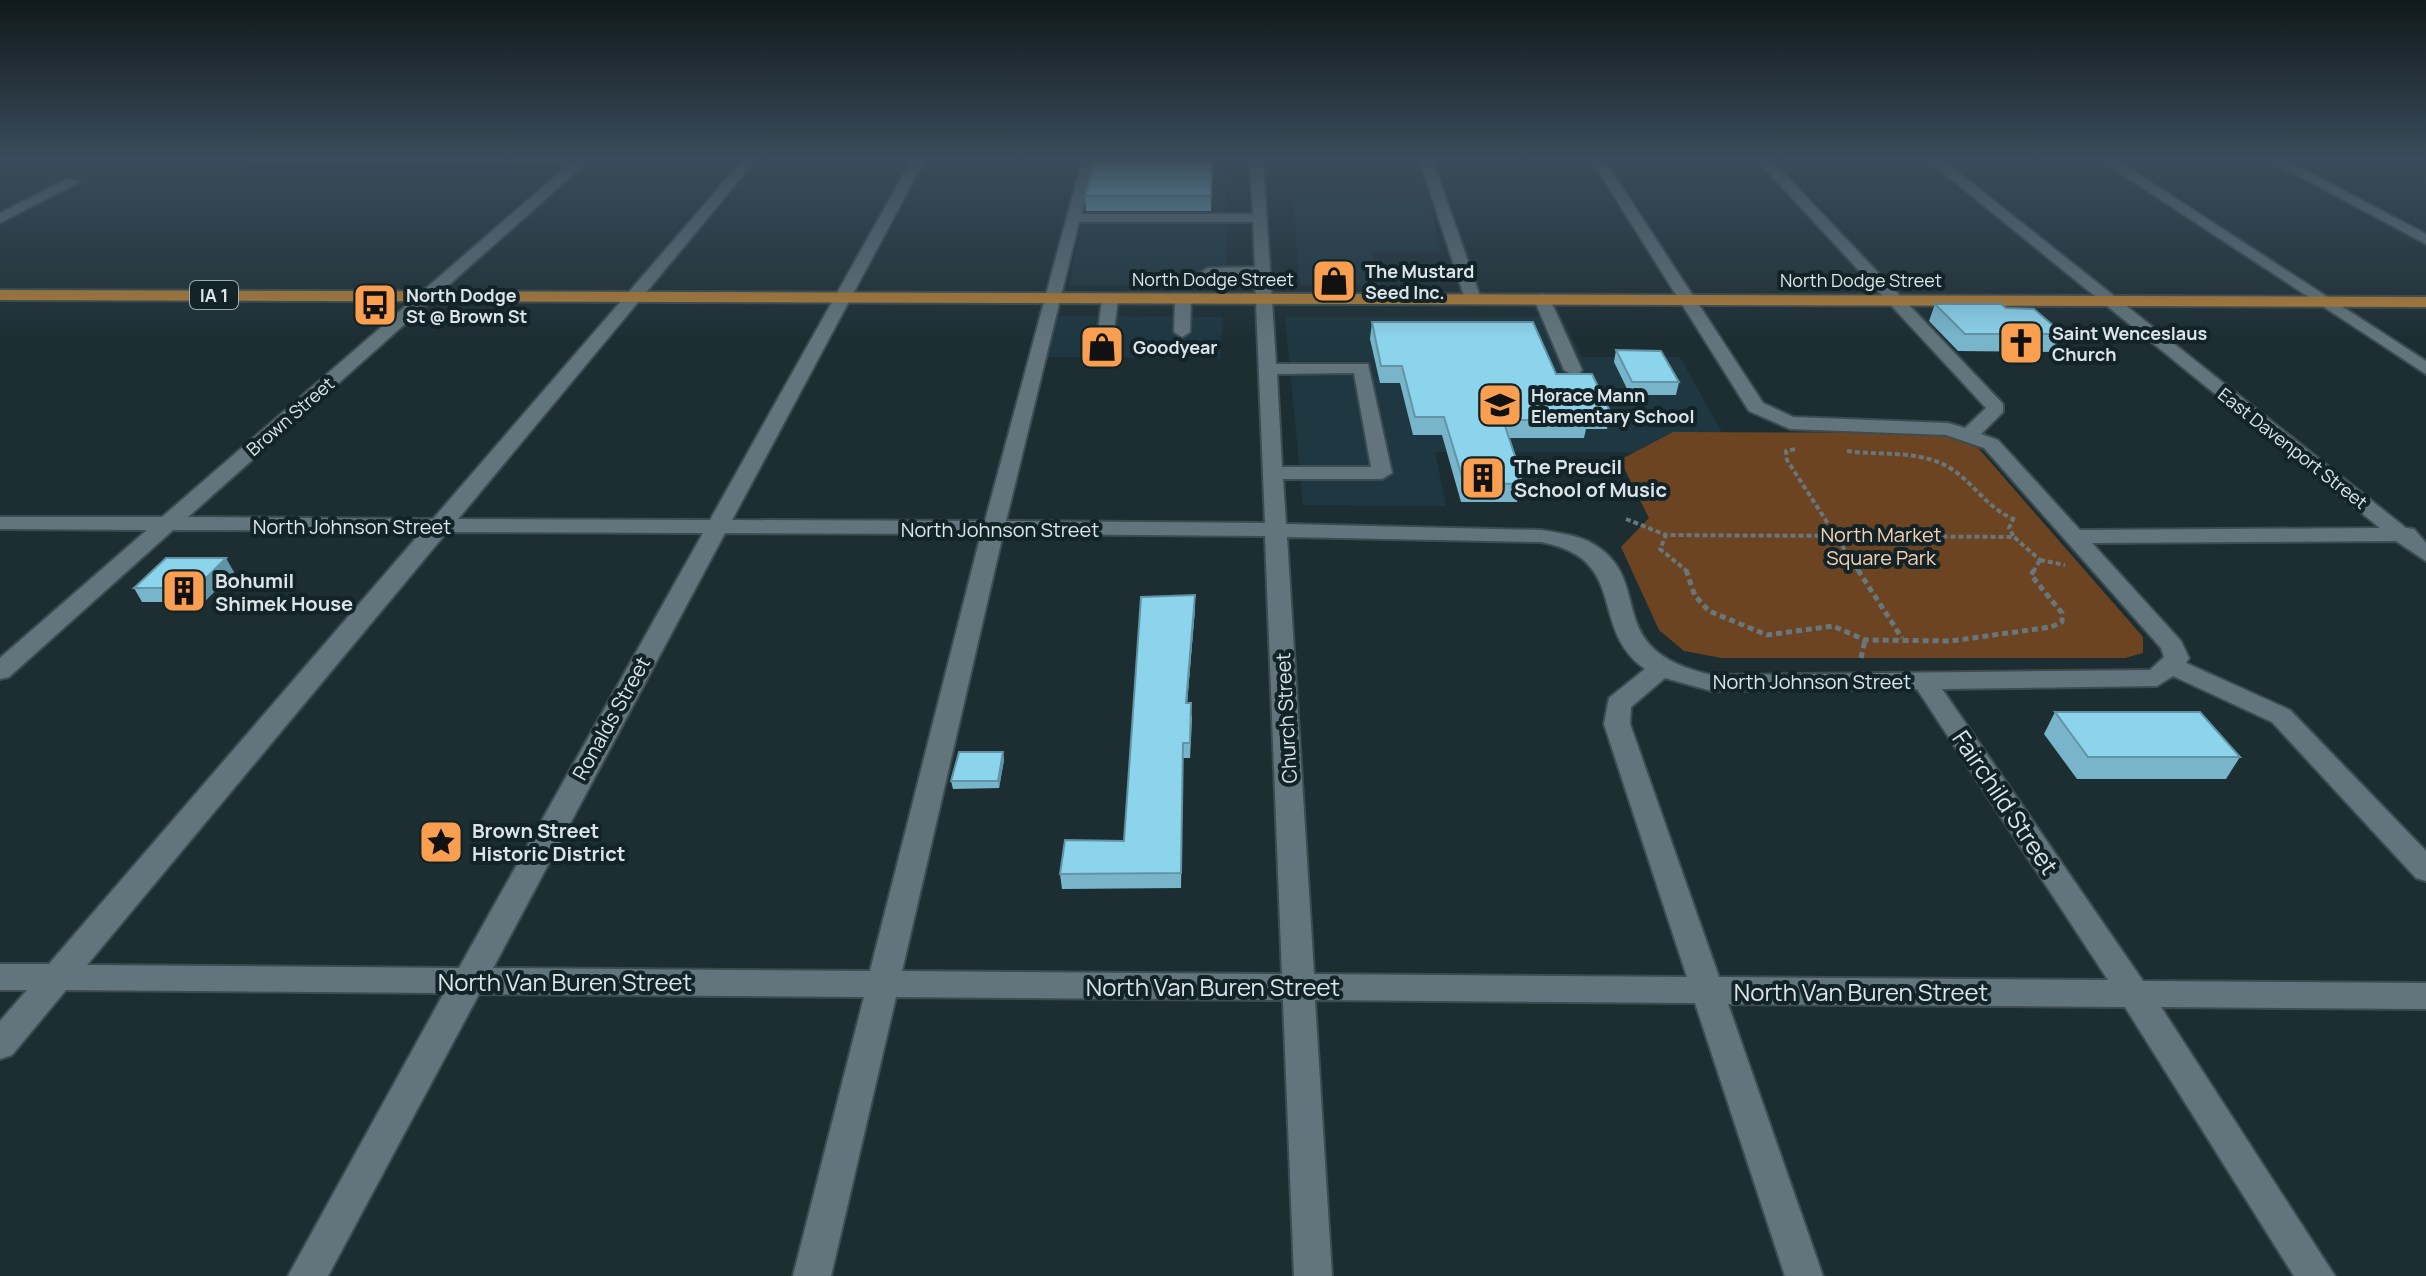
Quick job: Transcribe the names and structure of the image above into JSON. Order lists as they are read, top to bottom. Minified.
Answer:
{"streets":{"main road":["North Dodge Street","IA 1"],"street":["Brown Street","East Davenport Street","North Johnson Street","Ronalds Street","Church Street","Fairchild Street","North Van Buren Street"]},"crossings":[["North Dodge Street","Brown Street"],["North Dodge Street","East Davenport Street"],["North Dodge Street","Ronalds Street"],["North Dodge Street","Church Street"],["Brown Street","North Johnson Street"],["North Johnson Street","Ronalds Street"],["North Johnson Street","Church Street"],["North Johnson Street","Fairchild Street"],["Ronalds Street","North Van Buren Street"],["Church Street","North Van Buren Street"],["Fairchild Street","North Van Buren Street"]],"parks":["North Market Square Park"],"places":{"shop":["The Mustard Seed Inc.","Goodyear"],"bus stop":["North Dodge St @ Brown St"],"church":["Saint Wenceslaus Church"],"school or university":["Horace Mann Elementary School"],"building":["The Preucil School of Music","Bohumil Shimek House"],"place":["Brown Street Historic District"]}}
